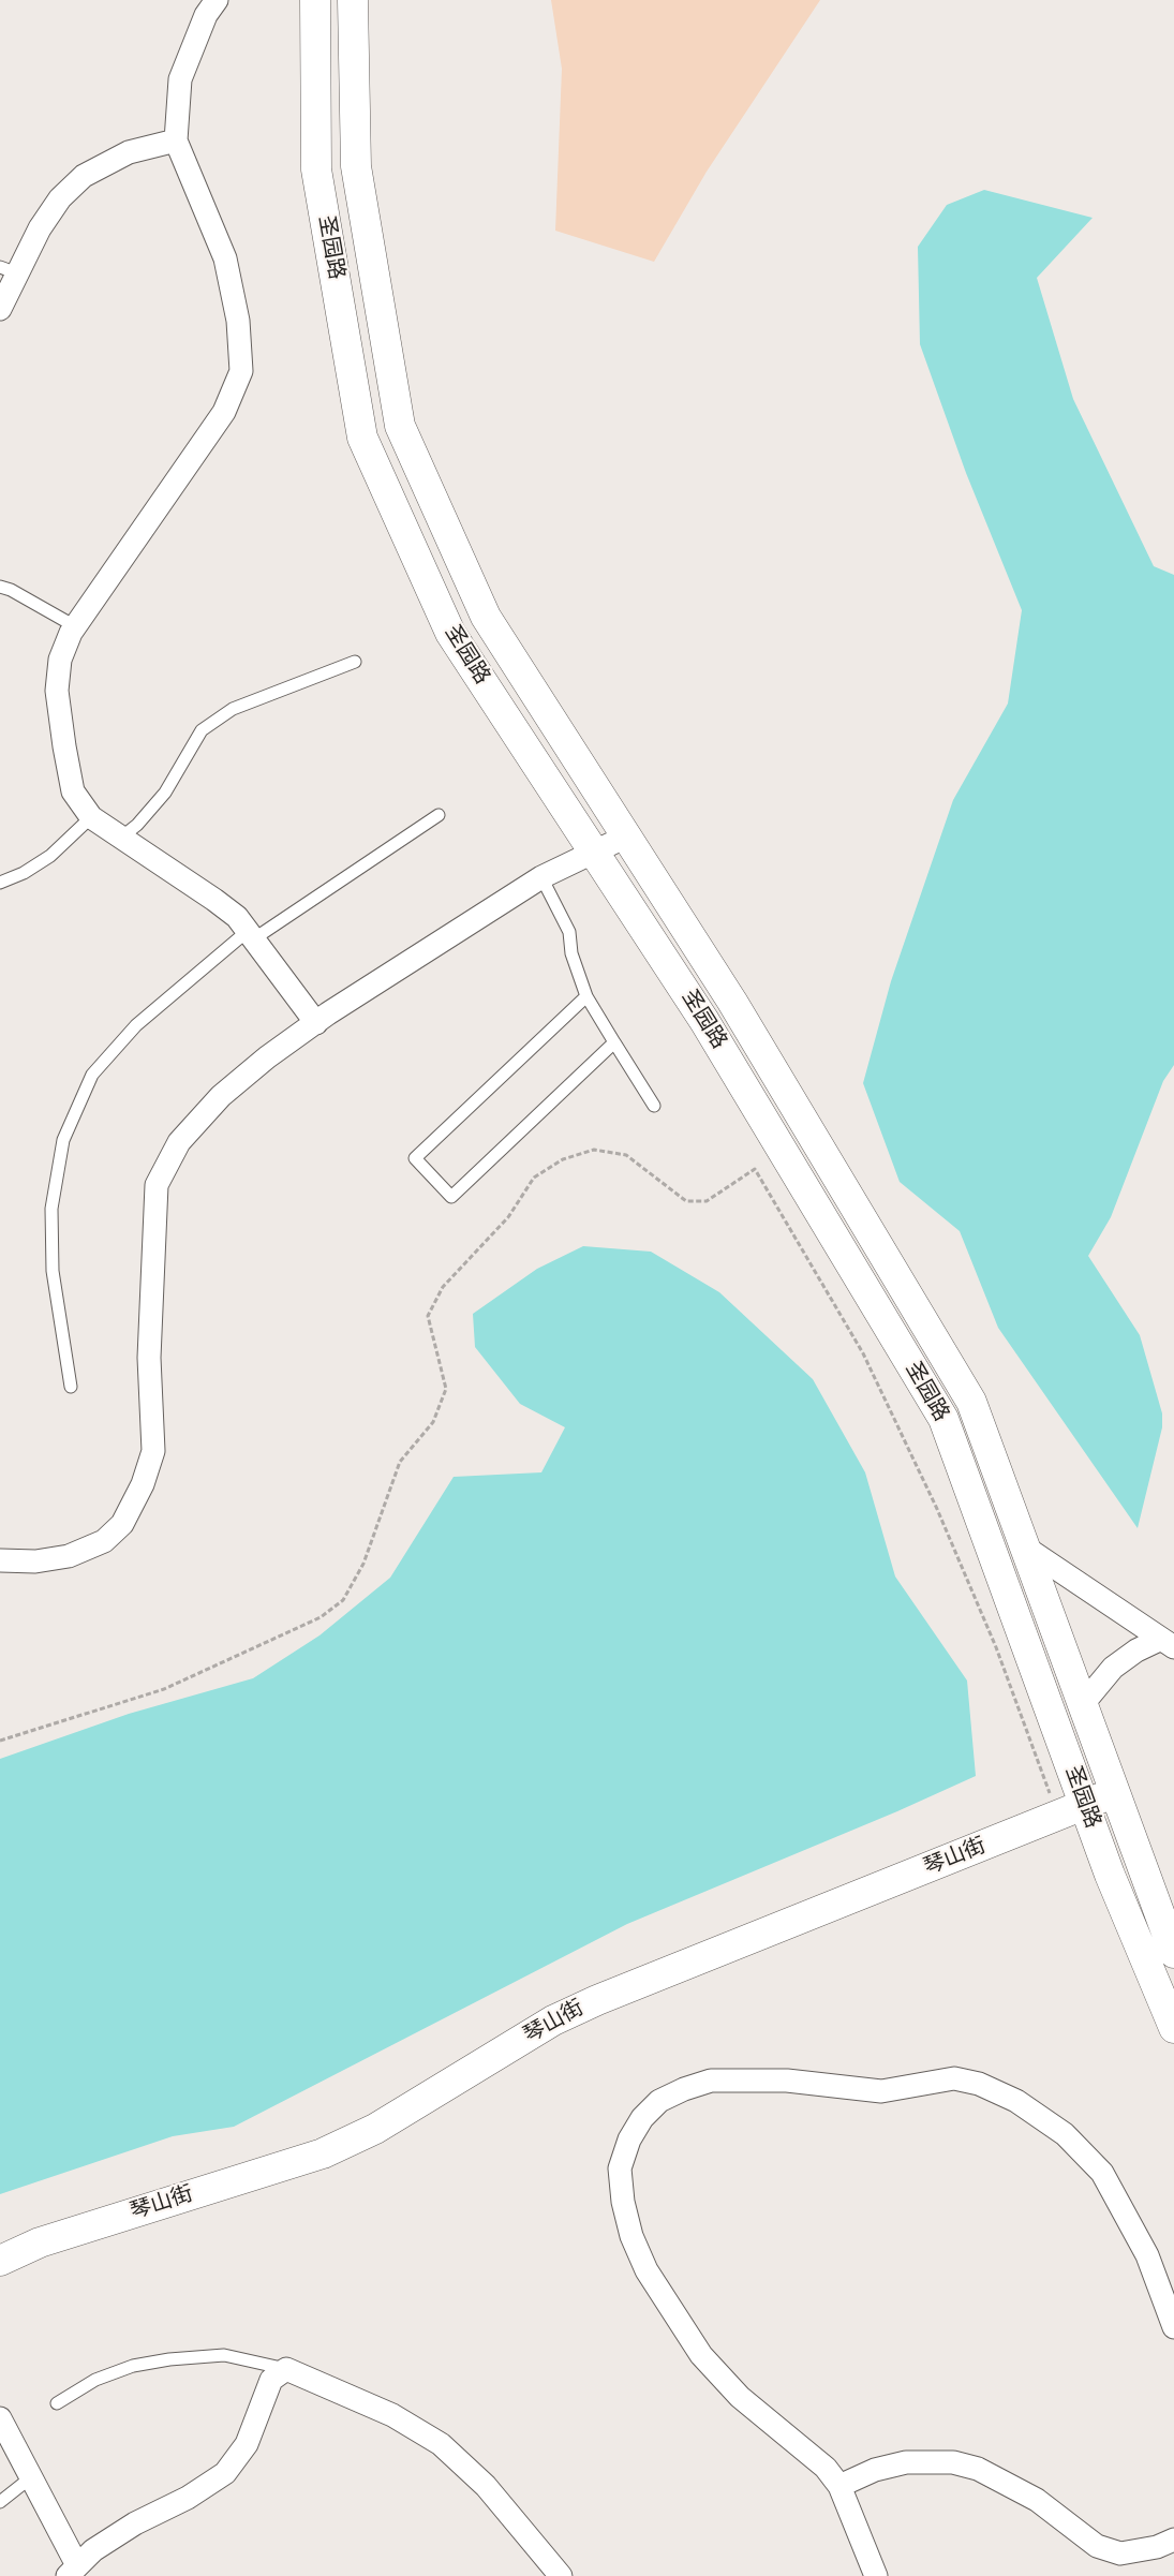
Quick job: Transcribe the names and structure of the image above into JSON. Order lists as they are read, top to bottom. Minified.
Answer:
{"streets":{"street":["圣园路","琴山街"]},"crossings":[["圣园路","琴山街"]]}
